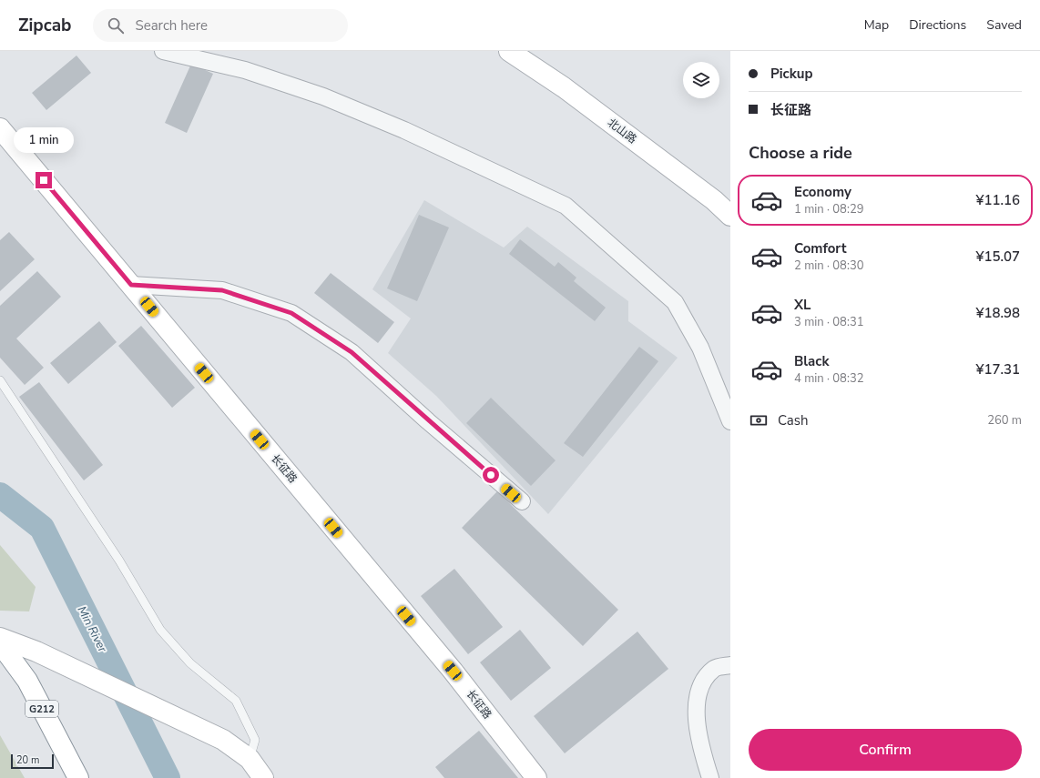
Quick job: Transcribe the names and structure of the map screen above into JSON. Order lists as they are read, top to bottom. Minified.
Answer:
{"streets":{"main road":["北山路","长征路","G212"]},"water":["Min River"],"scale_bar":"20 m","page":{"header":"Zipcab","search":"Search here","nav":["Map","Directions","Saved"],"banner":["Pickup","长征路"],"bubble":"1 min","heading":"Choose a ride","list":[{"name":"Economy","note":"1 min · 08:29","value":"¥11.16"},{"name":"Comfort","note":"2 min · 08:30","value":"¥15.07"},{"name":"XL","note":"3 min · 08:31","value":"¥18.98"},{"name":"Black","note":"4 min · 08:32","value":"¥17.31"}],"pay":["Cash","260 m"],"buttons":"Confirm","scale":"20 m"}}
